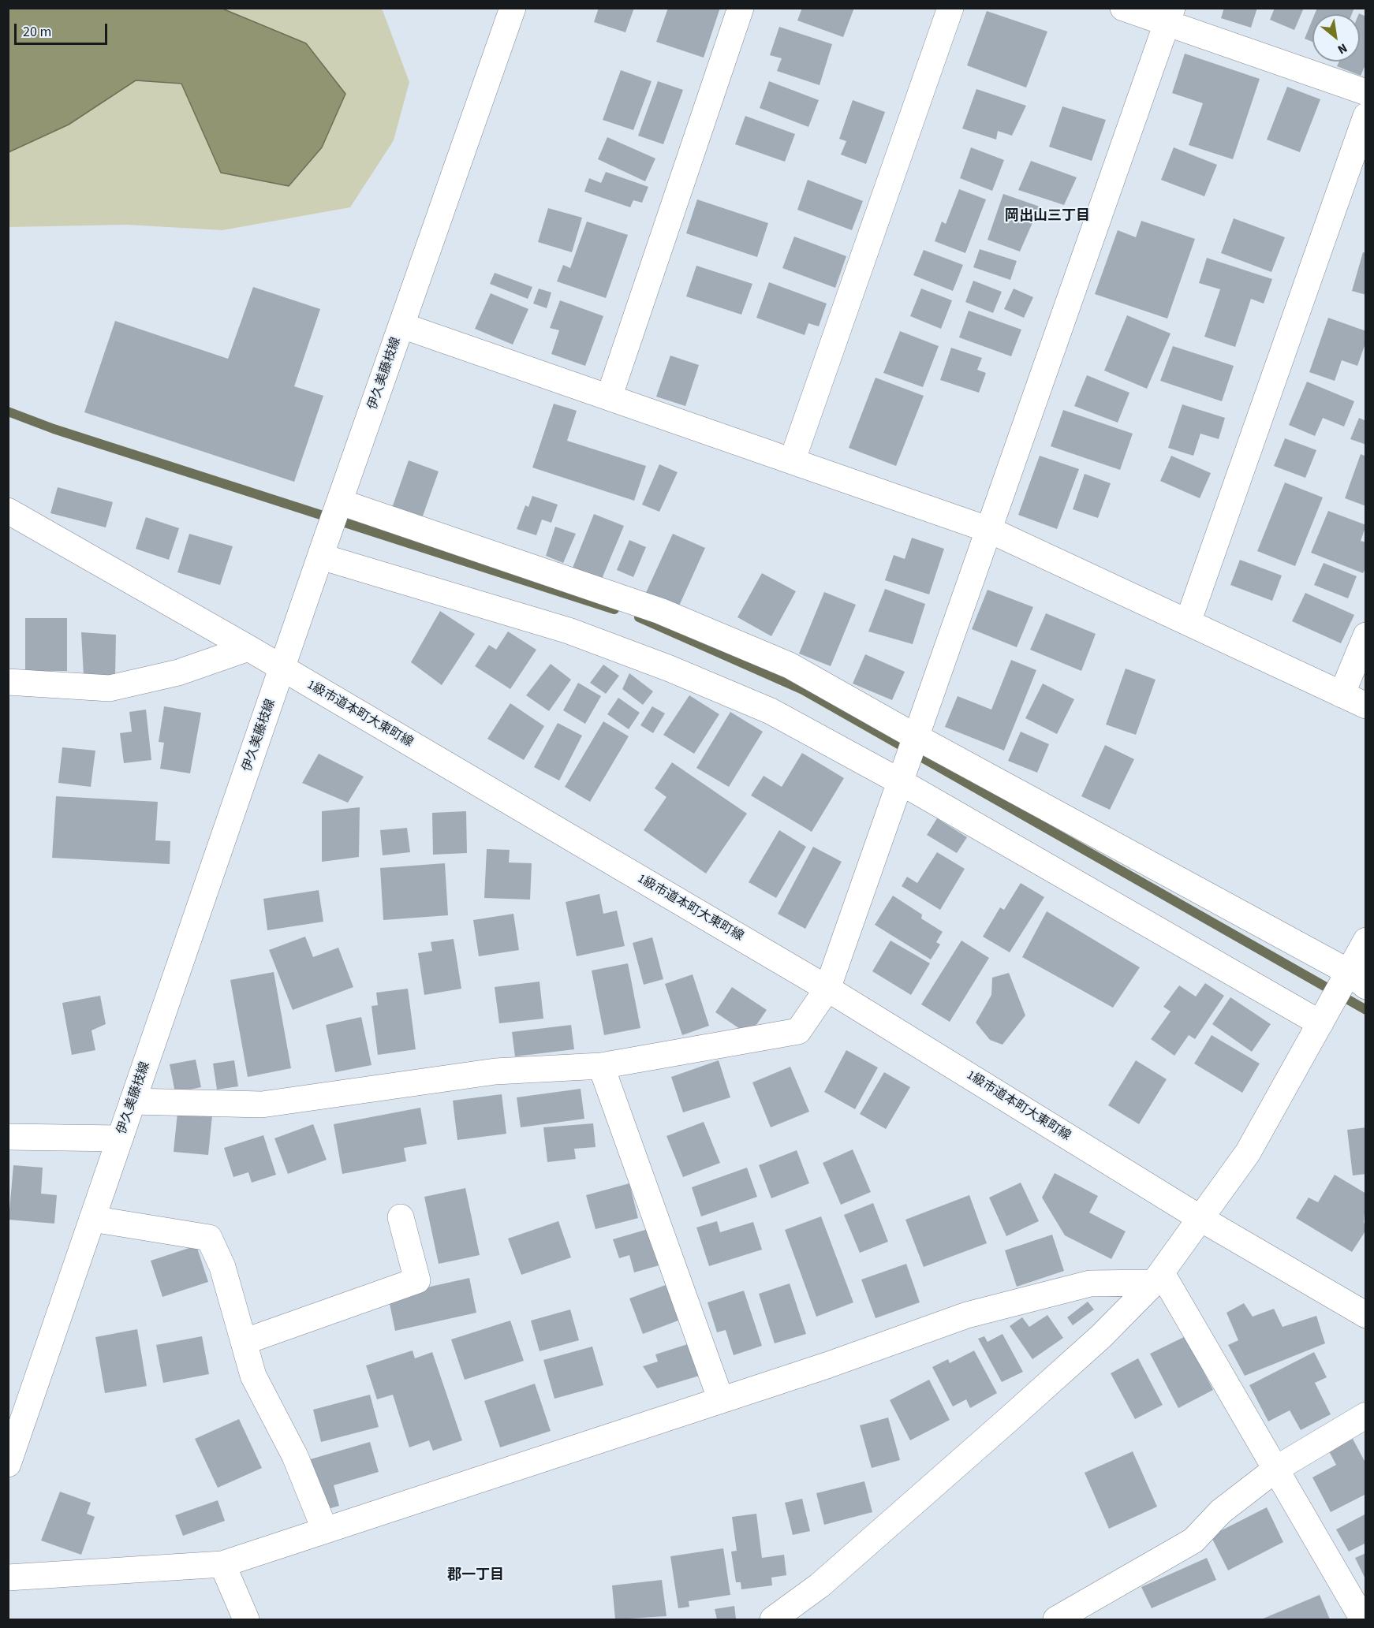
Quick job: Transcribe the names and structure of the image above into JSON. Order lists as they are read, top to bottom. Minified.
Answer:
{"streets":{"street":["伊久美藤枝線","1級市道本町大東町線"]},"crossings":[["伊久美藤枝線","1級市道本町大東町線"]],"districts":["岡出山三丁目","郡一丁目"],"scale_bar":"20 m","north":"bottom right"}
